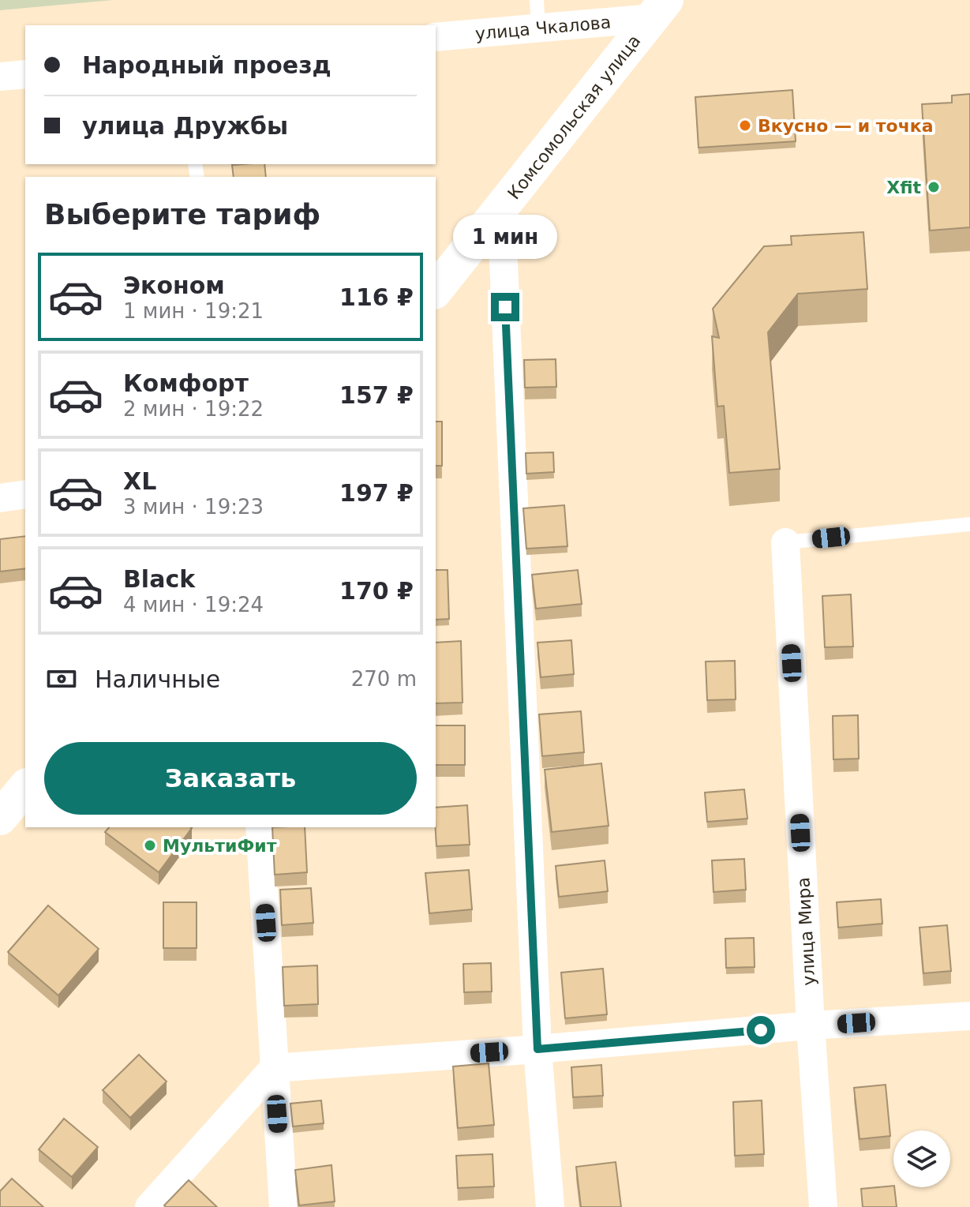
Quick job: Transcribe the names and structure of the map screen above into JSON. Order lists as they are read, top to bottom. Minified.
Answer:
{"streets":{"main road":["Комсомольская улица"],"street":["улица Чкалова","улица Мира"]},"crossings":[["улица Чкалова","Комсомольская улица"]],"places":["Вкусно — и точка","Xfit","МультиФит"],"page":{"banner":["Народный проезд","улица Дружбы"],"heading":"Выберите тариф","bubble":"1 мин","list":[{"name":"Эконом","note":"1 мин · 19:21","value":"116 ₽"},{"name":"Комфорт","note":"2 мин · 19:22","value":"157 ₽"},{"name":"XL","note":"3 мин · 19:23","value":"197 ₽"},{"name":"Black","note":"4 мин · 19:24","value":"170 ₽"}],"pay":["Наличные","270 m"],"buttons":"Заказать"}}
